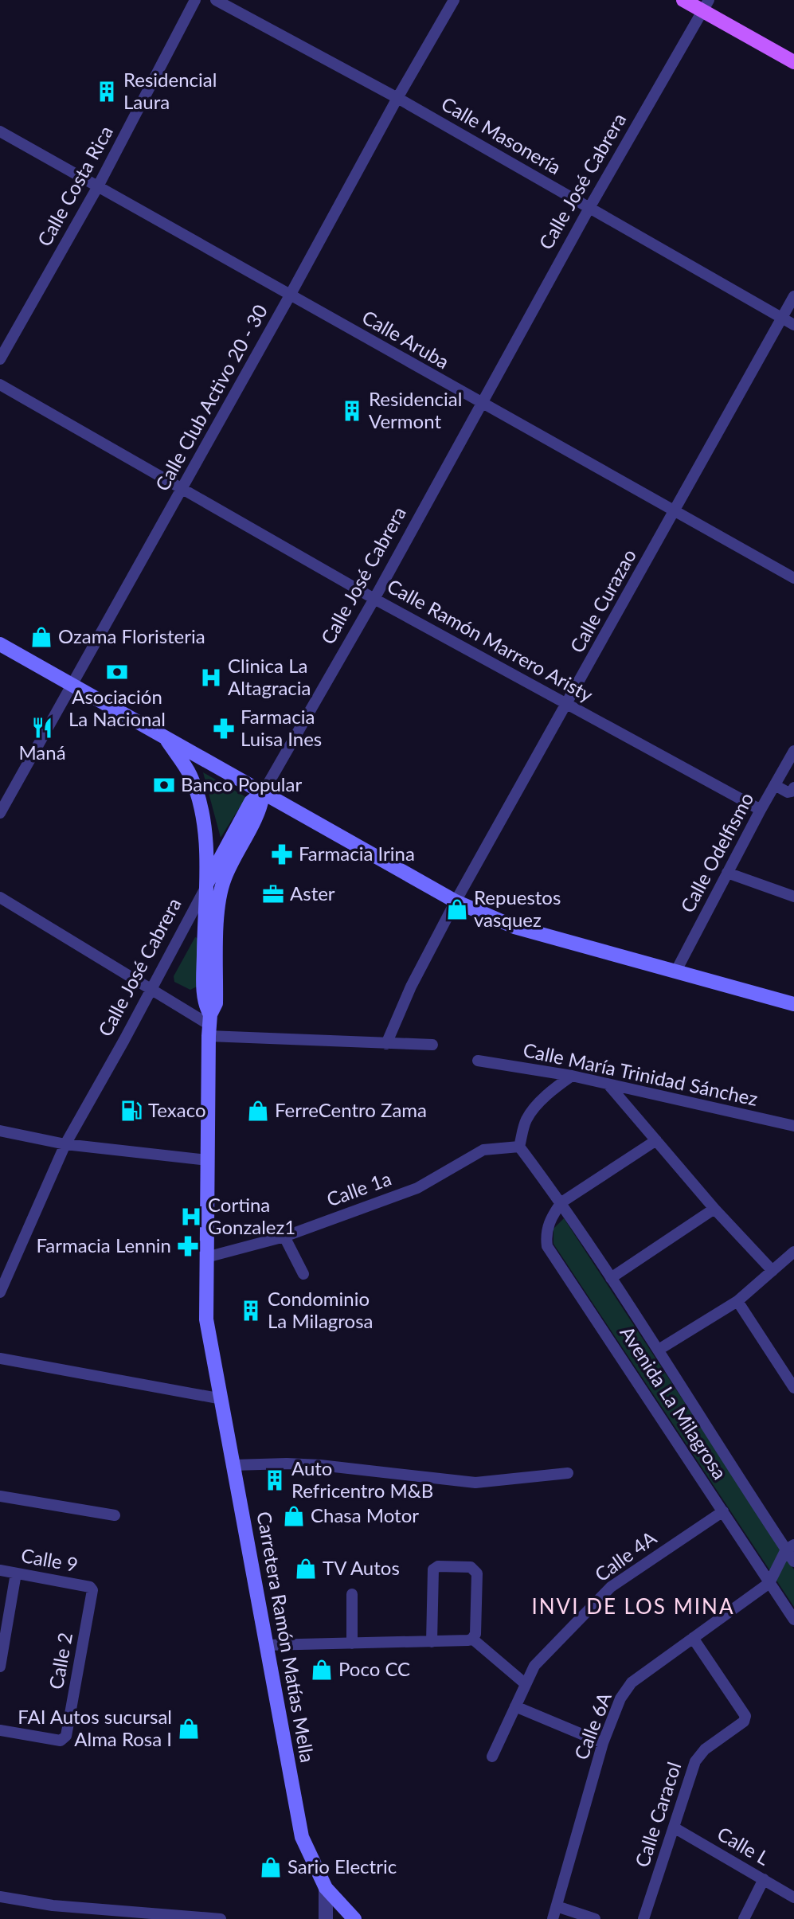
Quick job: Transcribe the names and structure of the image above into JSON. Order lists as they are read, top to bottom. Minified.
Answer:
{"streets":{"main road":["Calle José Cabrera","Carretera Ramón Matías Mella"],"street":["Calle Masonería","Calle Costa Rica","Calle Aruba","Calle Club Activo 20 - 30","Calle Curazao","Calle Ramón Marrero Aristy","Calle Odelfismo","Calle María Trinidad Sánchez","Calle 1a","Avenida La Milagrosa","Calle 4A","Calle 9","Calle 2","Calle 6A","Calle Caracol","Calle L"]},"crossings":[["Calle Masonería","Calle José Cabrera"],["Calle Masonería","Calle Club Activo 20 - 30"],["Calle Masonería","Calle Curazao"],["Calle José Cabrera","Calle Aruba"],["Calle José Cabrera","Calle Ramón Marrero Aristy"],["Calle José Cabrera","Carretera Ramón Matías Mella"],["Calle Costa Rica","Calle Aruba"],["Calle Aruba","Calle Club Activo 20 - 30"],["Calle Aruba","Calle Curazao"],["Calle Club Activo 20 - 30","Calle Ramón Marrero Aristy"],["Calle Curazao","Calle Ramón Marrero Aristy"],["Calle Ramón Marrero Aristy","Calle Odelfismo"],["Calle 1a","Avenida La Milagrosa"],["Calle 1a","Carretera Ramón Matías Mella"],["Avenida La Milagrosa","Calle 4A"],["Avenida La Milagrosa","Calle 6A"],["Calle 9","Calle 2"],["Calle 6A","Calle Caracol"],["Calle Caracol","Calle L"]],"districts":["INVI DE LOS MINA"],"places":{"building":["Residencial Laura","Residencial Vermont","Condominio La Milagrosa","Auto Refricentro M&B"],"shop":["Ozama Floristeria","Repuestos vasquez","FerreCentro Zama","Chasa Motor","TV Autos","Poco CC","FAI Autos sucursal Alma Rosa I","Sario Electric"],"bank":["Asociación La Nacional","Banco Popular"],"hospital":["Clinica La Altagracia","Cortina Gonzalez1"],"restaurant":["Maná"],"pharmacy":["Farmacia Luisa Ines","Farmacia Irina","Farmacia Lennin"],"office":["Aster"],"fuel station":["Texaco"]}}
